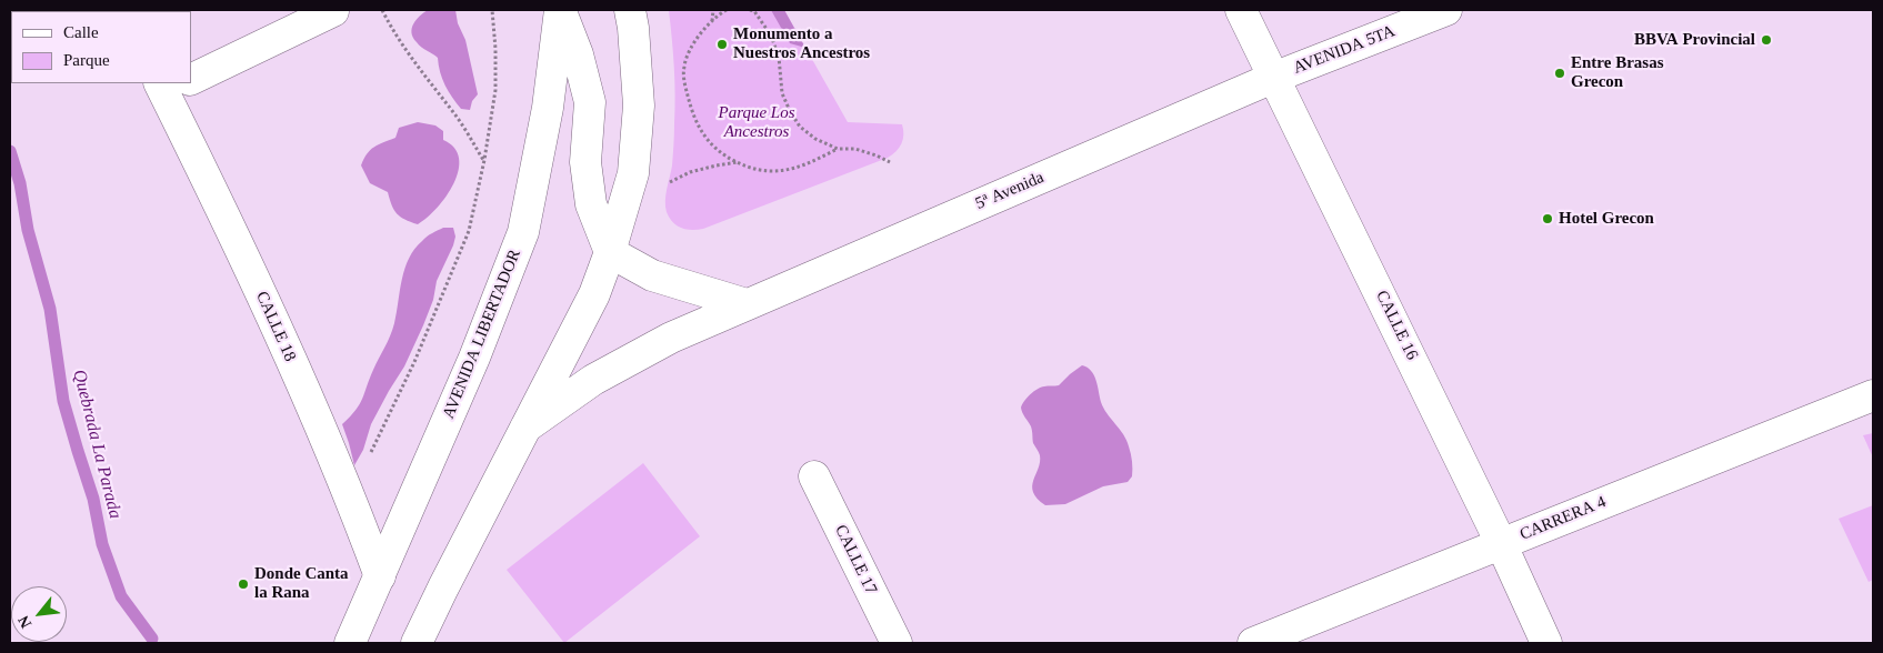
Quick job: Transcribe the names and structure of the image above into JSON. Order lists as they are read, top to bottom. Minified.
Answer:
{"streets":{"street":["AVENIDA 5TA","5ª Avenida","CALLE 16","CALLE 18","AVENIDA LIBERTADOR","CARRERA 4","CALLE 17"]},"crossings":[["AVENIDA 5TA","5ª Avenida"],["AVENIDA 5TA","CALLE 16"],["5ª Avenida","CALLE 16"],["CALLE 16","CARRERA 4"],["CALLE 18","AVENIDA LIBERTADOR"]],"water":["Quebrada La Parada"],"parks":["Parque Los Ancestros"],"places":["BBVA Provincial","Monumento a Nuestros Ancestros","Entre Brasas Grecon","Hotel Grecon","Donde Canta la Rana"],"legend":["Calle","Parque"],"north":"bottom left"}
